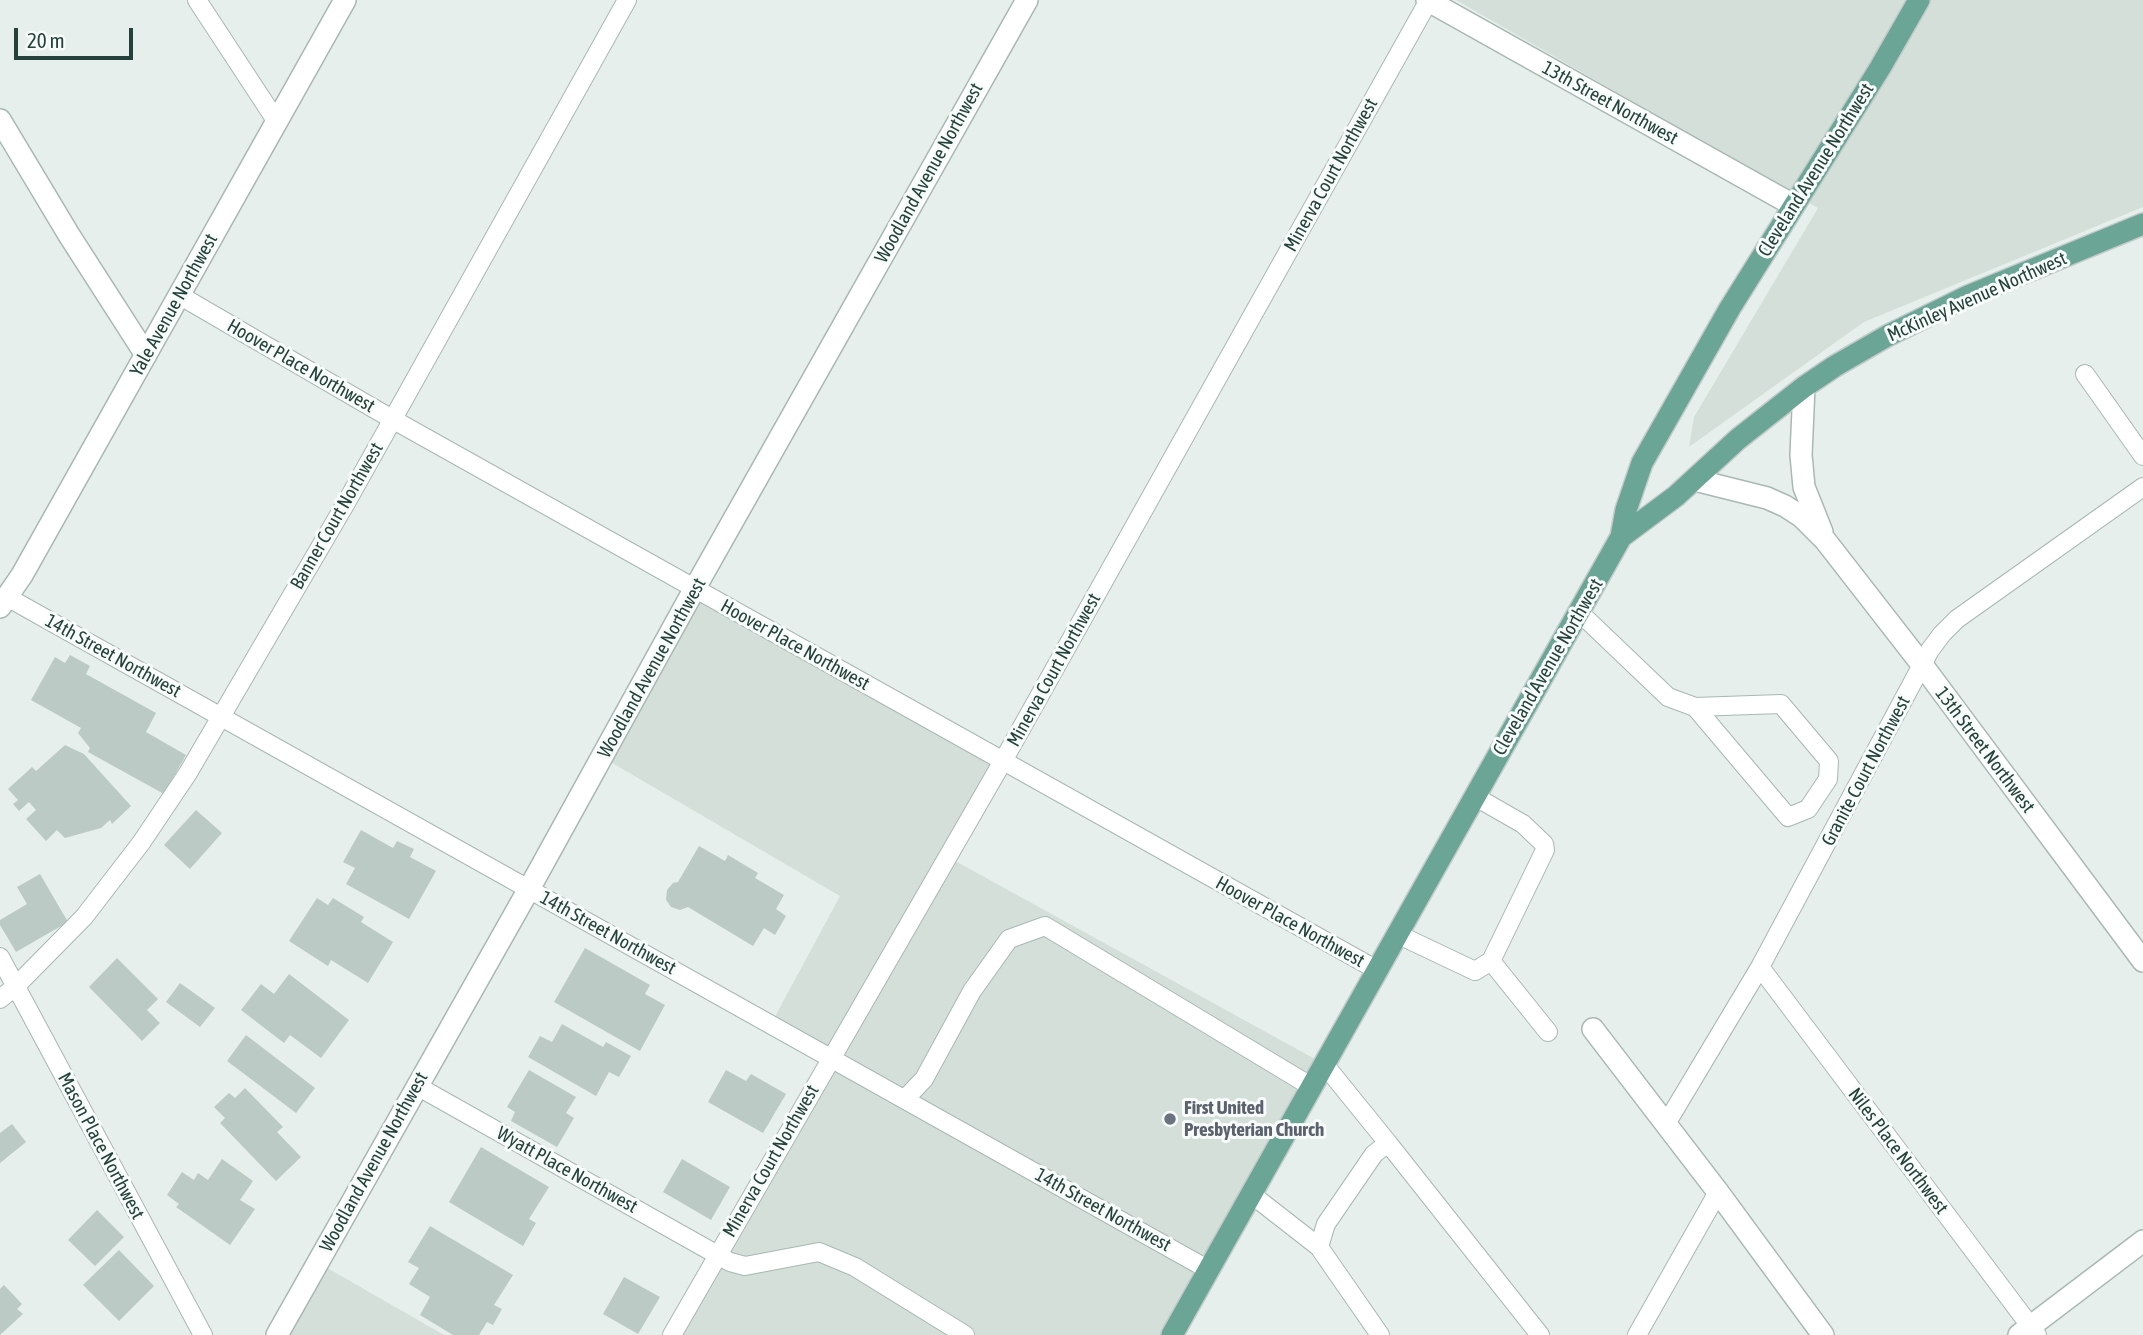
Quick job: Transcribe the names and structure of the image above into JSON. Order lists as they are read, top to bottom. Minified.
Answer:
{"streets":{"main road":["Cleveland Avenue Northwest","McKinley Avenue Northwest"],"street":["13th Street Northwest","Woodland Avenue Northwest","Yale Avenue Northwest"],"lane":["Minerva Court Northwest","Hoover Place Northwest","Banner Court Northwest","14th Street Northwest","Granite Court Northwest","Mason Place Northwest","Niles Place Northwest","Wyatt Place Northwest"]},"crossings":[["13th Street Northwest","Cleveland Avenue Northwest"],["13th Street Northwest","Minerva Court Northwest"],["13th Street Northwest","McKinley Avenue Northwest"],["13th Street Northwest","Granite Court Northwest"],["Cleveland Avenue Northwest","McKinley Avenue Northwest"],["Cleveland Avenue Northwest","Hoover Place Northwest"],["Cleveland Avenue Northwest","14th Street Northwest"],["Woodland Avenue Northwest","Hoover Place Northwest"],["Woodland Avenue Northwest","14th Street Northwest"],["Woodland Avenue Northwest","Wyatt Place Northwest"],["Minerva Court Northwest","Hoover Place Northwest"],["Minerva Court Northwest","14th Street Northwest"],["Minerva Court Northwest","Wyatt Place Northwest"],["Yale Avenue Northwest","Hoover Place Northwest"],["Yale Avenue Northwest","14th Street Northwest"],["Hoover Place Northwest","Banner Court Northwest"],["Banner Court Northwest","14th Street Northwest"],["Banner Court Northwest","Mason Place Northwest"],["Granite Court Northwest","Niles Place Northwest"]],"places":["First United Presbyterian Church"],"scale_bar":"20 m"}
